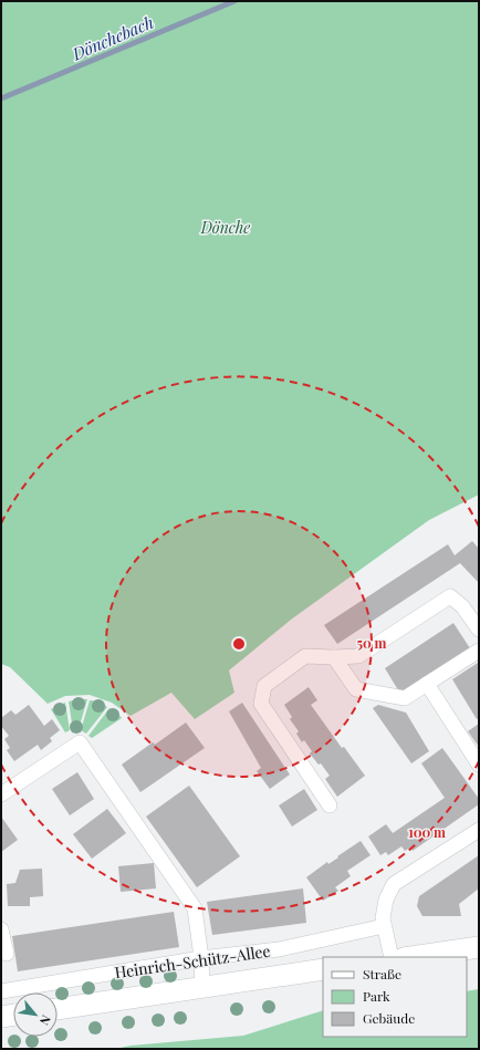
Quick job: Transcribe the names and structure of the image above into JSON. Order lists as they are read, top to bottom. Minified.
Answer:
{"streets":{"main road":["Heinrich-Schütz-Allee"]},"water":["Dönchebach"],"parks":["Dönche"],"legend":["Straße","Park","Gebäude"],"north":"bottom right","rings":["50 m","100 m"]}
